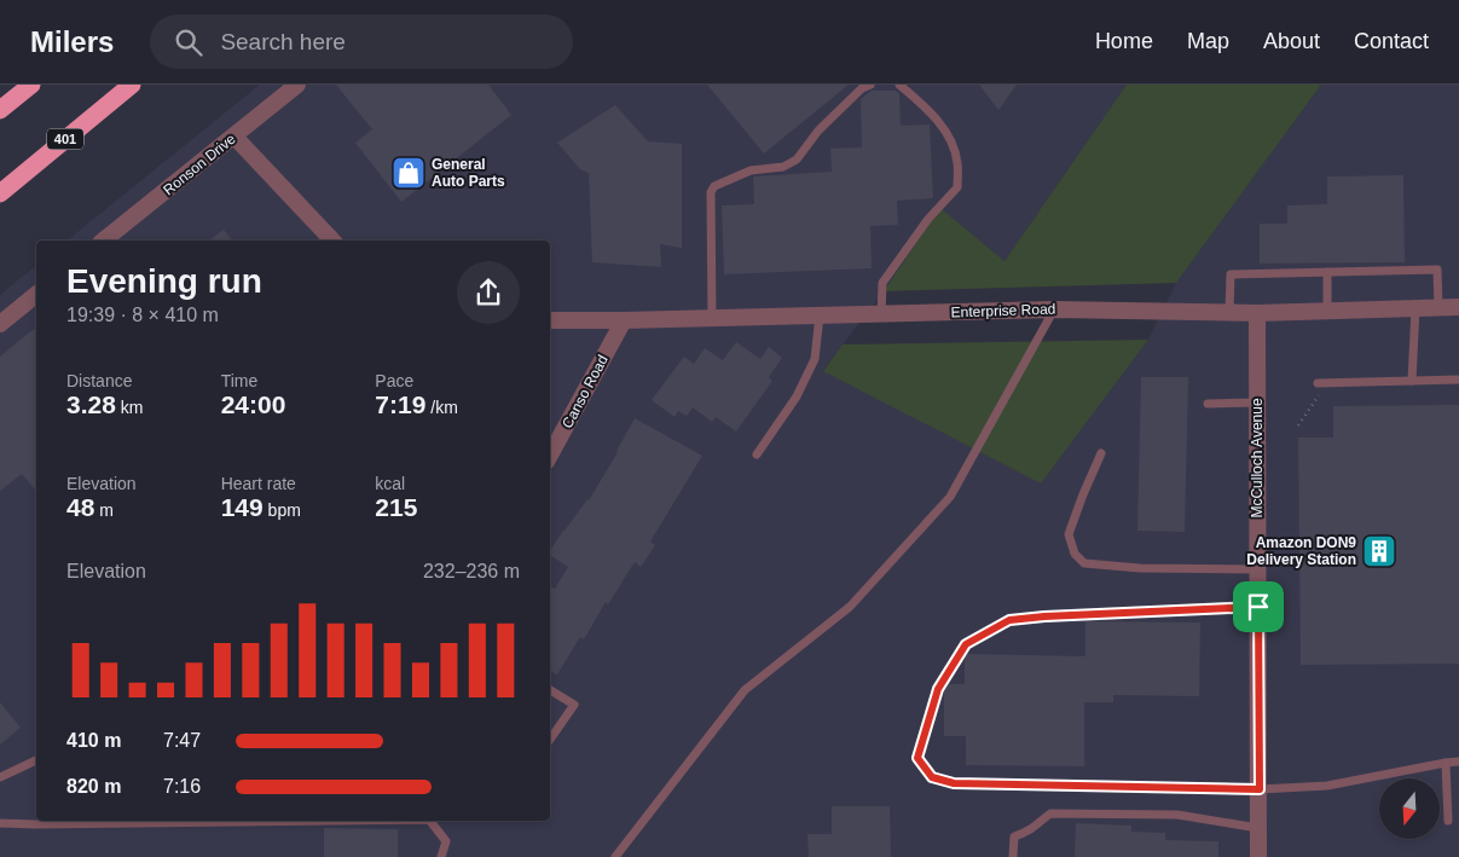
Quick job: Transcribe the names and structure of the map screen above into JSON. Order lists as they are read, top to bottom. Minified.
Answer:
{"streets":{"highway":["401"],"street":["Ronson Drive","Enterprise Road","Canso Road","McCulloch Avenue"]},"crossings":[["Enterprise Road","Canso Road"],["Enterprise Road","McCulloch Avenue"]],"places":{"shop":["General Auto Parts"],"building":["Amazon DON9 Delivery Station"]},"north":"bottom","page":{"header":"Milers","search":"Search here","nav":["Home","Map","About","Contact"],"heading":["Evening run","19:39 · 8 × 410 m"],"stats":[["Distance","3.28 km"],["Time","24:00"],["Pace","7:19 /km"],["Elevation","48 m"],["Heart rate","149 bpm"],["kcal","215"]],"chart":["Elevation","232–236 m"],"list":[{"name":"410 m","note":"7:47"},{"name":"820 m","note":"7:16"}]}}
